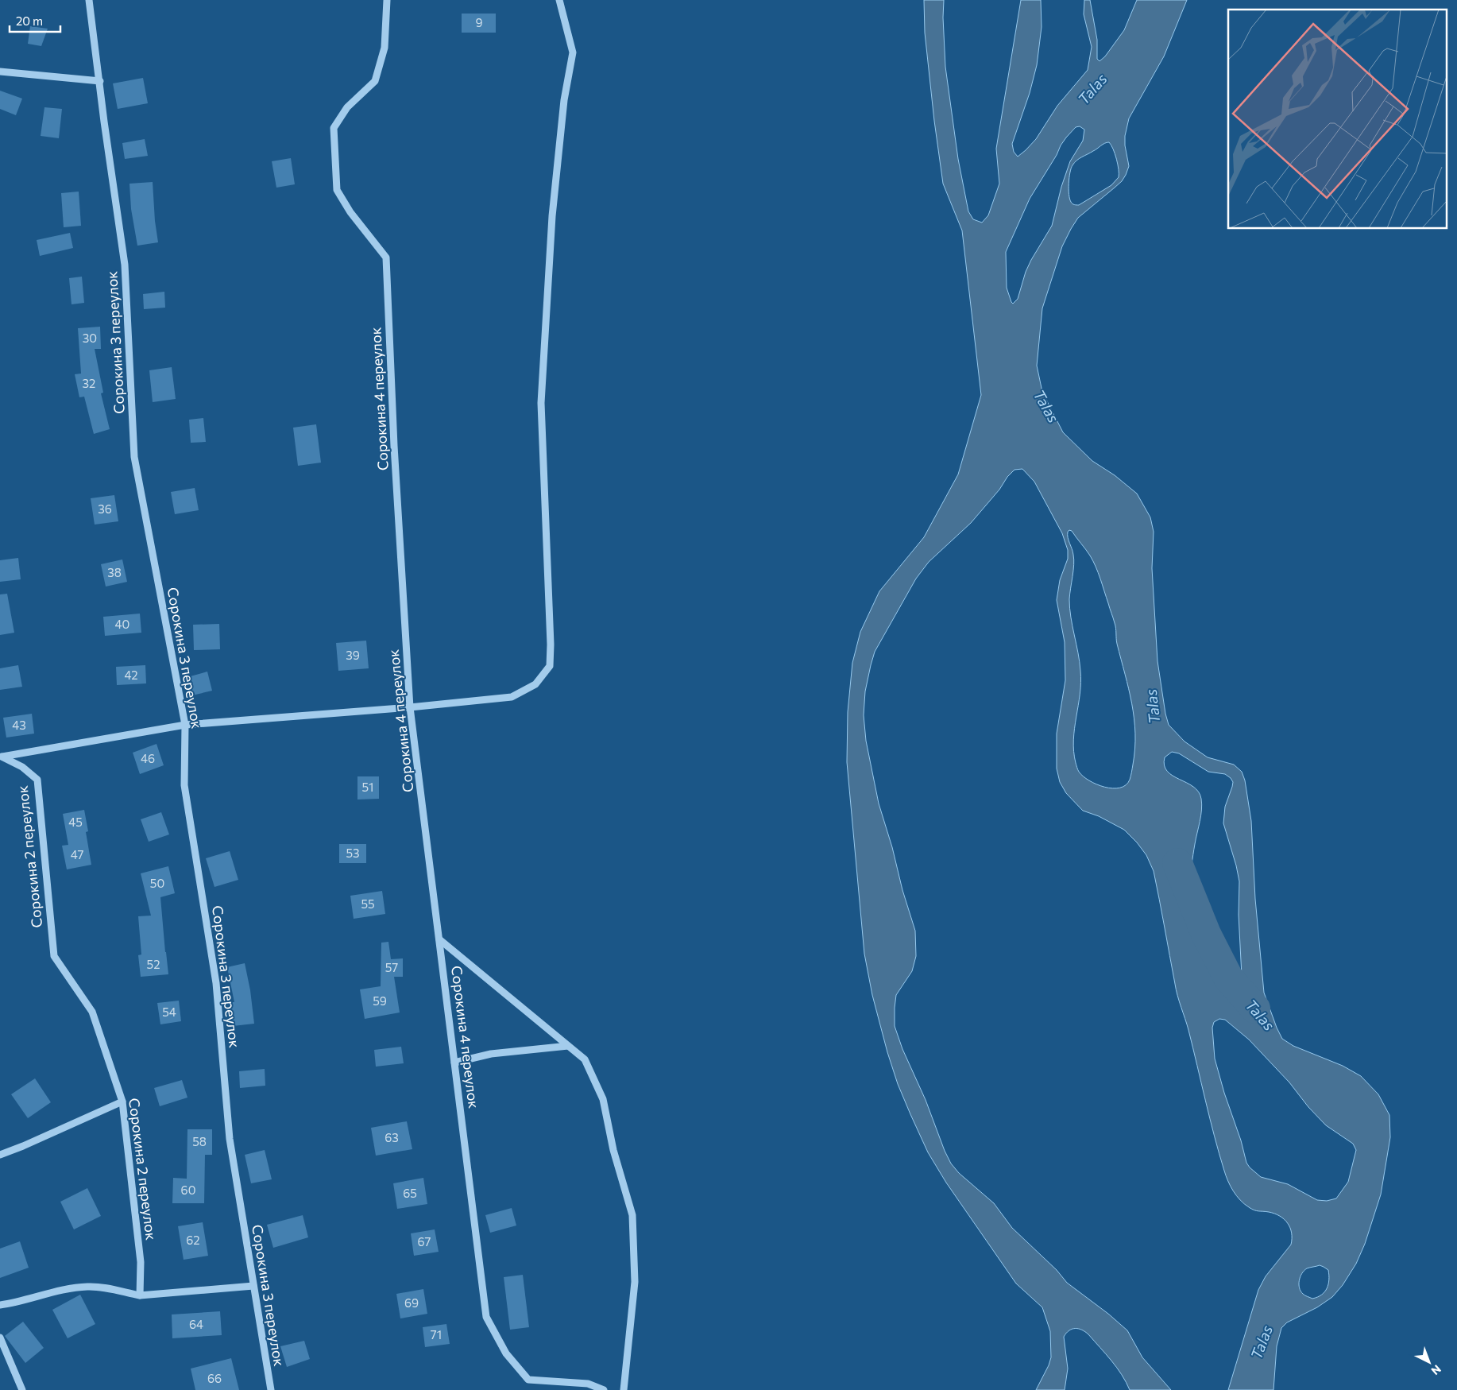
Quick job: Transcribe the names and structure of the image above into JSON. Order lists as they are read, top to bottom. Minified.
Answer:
{"streets":{"street":["Сорокина 3 переулок","Сорокина 4 переулок","Сорокина 2 переулок"]},"water":["Talas"],"house_numbers":["9","30","32","36","38","40","39","42","43","46","51","45","53","47","50","55","52","57","59","54","63","58","60","65","62","67","69","64","71","66"],"scale_bar":"20 m","north":"bottom right"}
